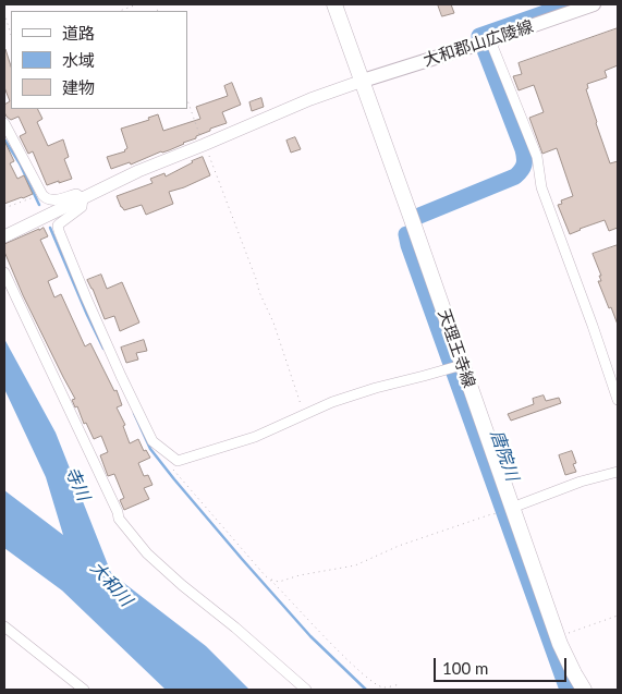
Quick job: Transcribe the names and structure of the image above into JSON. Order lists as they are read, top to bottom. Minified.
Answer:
{"streets":{"main road":["大和郡山広陵線","天理王寺線"]},"crossings":[["大和郡山広陵線","天理王寺線"]],"water":["唐院川","寺川","大和川"],"legend":["道路","水域","建物"],"scale_bar":"100 m"}
